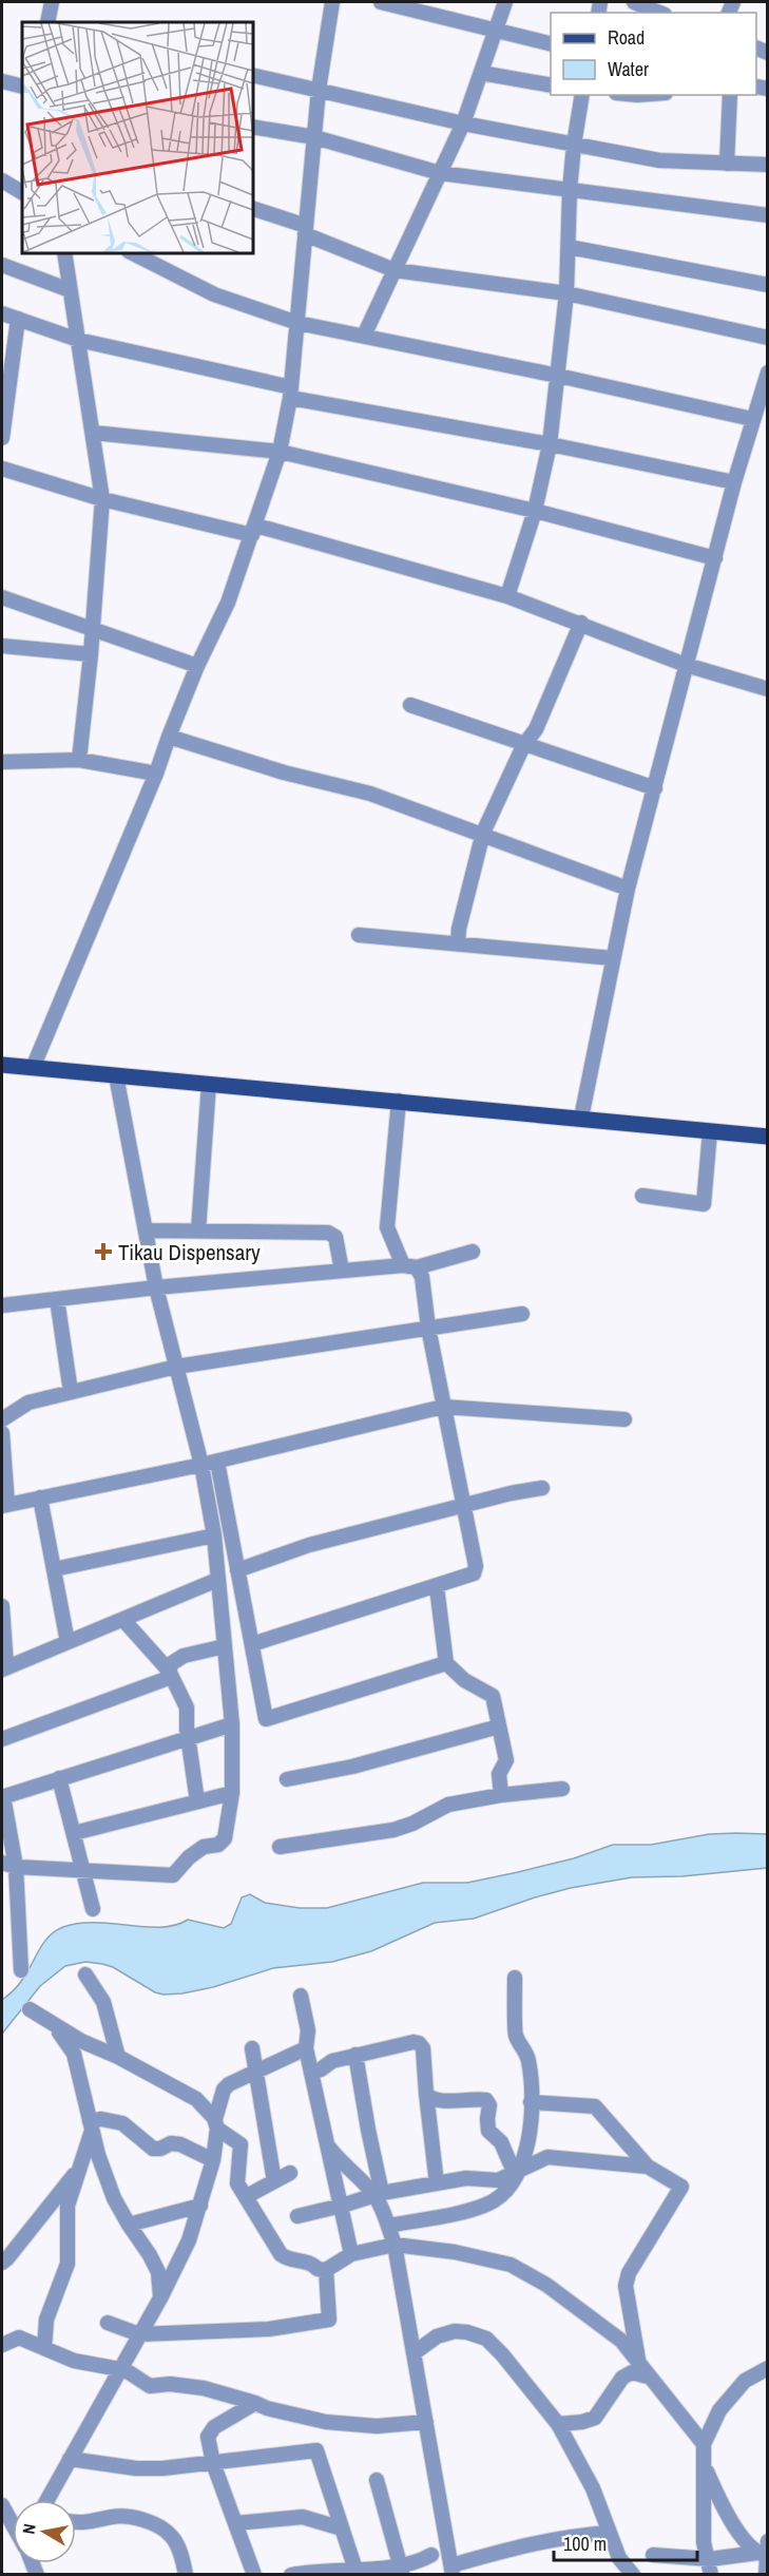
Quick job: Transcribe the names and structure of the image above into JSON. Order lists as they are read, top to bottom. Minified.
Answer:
{"places":{"health":["Tikau Dispensary"]},"legend":["Road","Water"],"scale_bar":"100 m","north":"left"}
